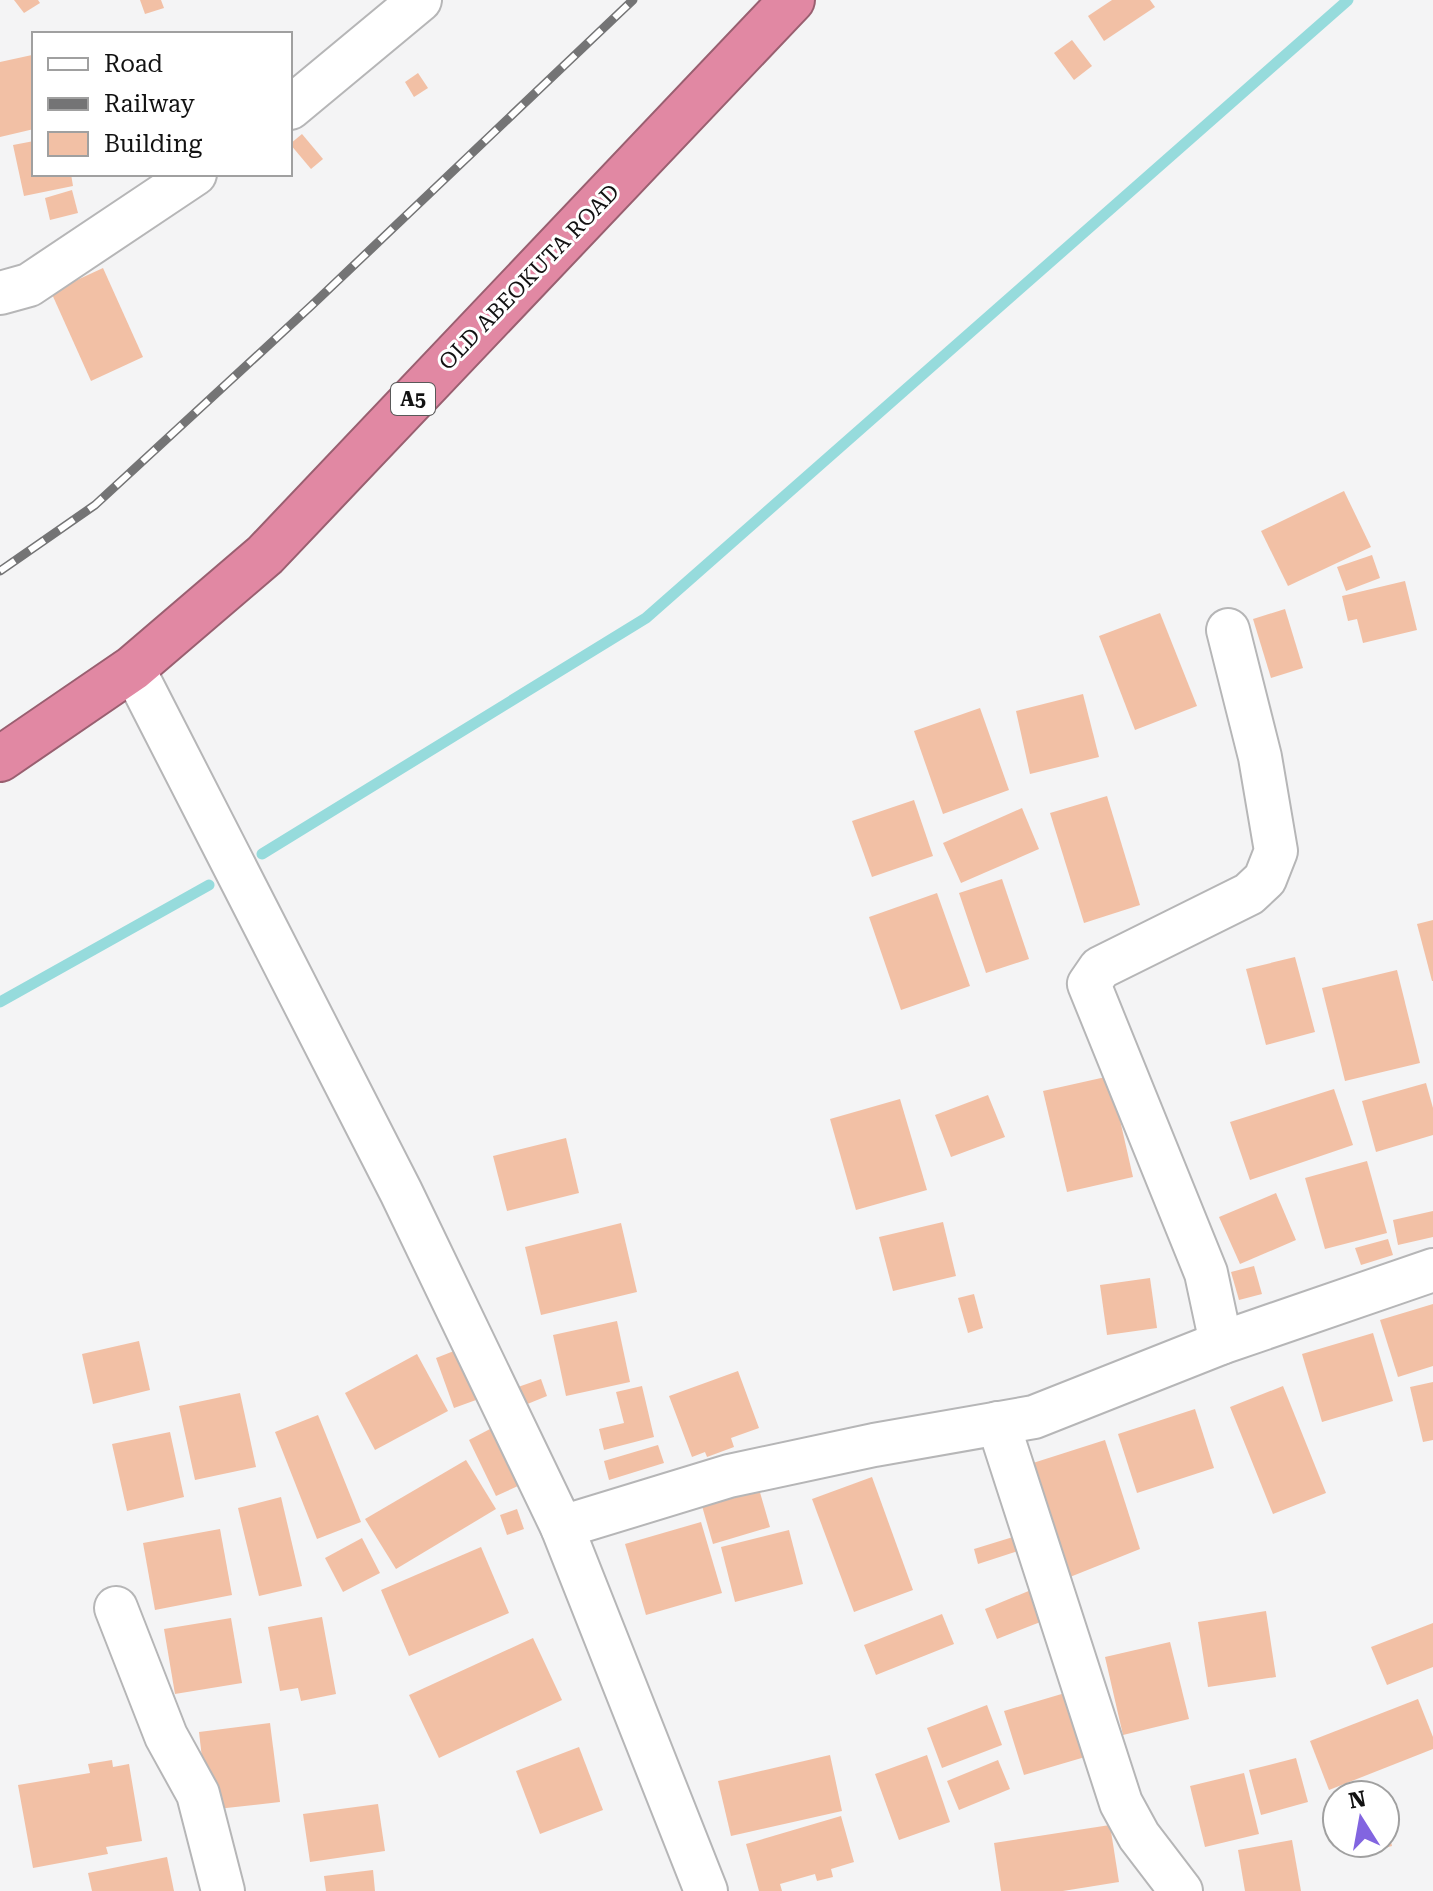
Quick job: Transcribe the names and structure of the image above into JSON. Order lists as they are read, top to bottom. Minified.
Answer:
{"streets":{"highway":["OLD ABEOKUTA ROAD","A5"]},"legend":["Road","Railway","Building"],"north":"top"}
